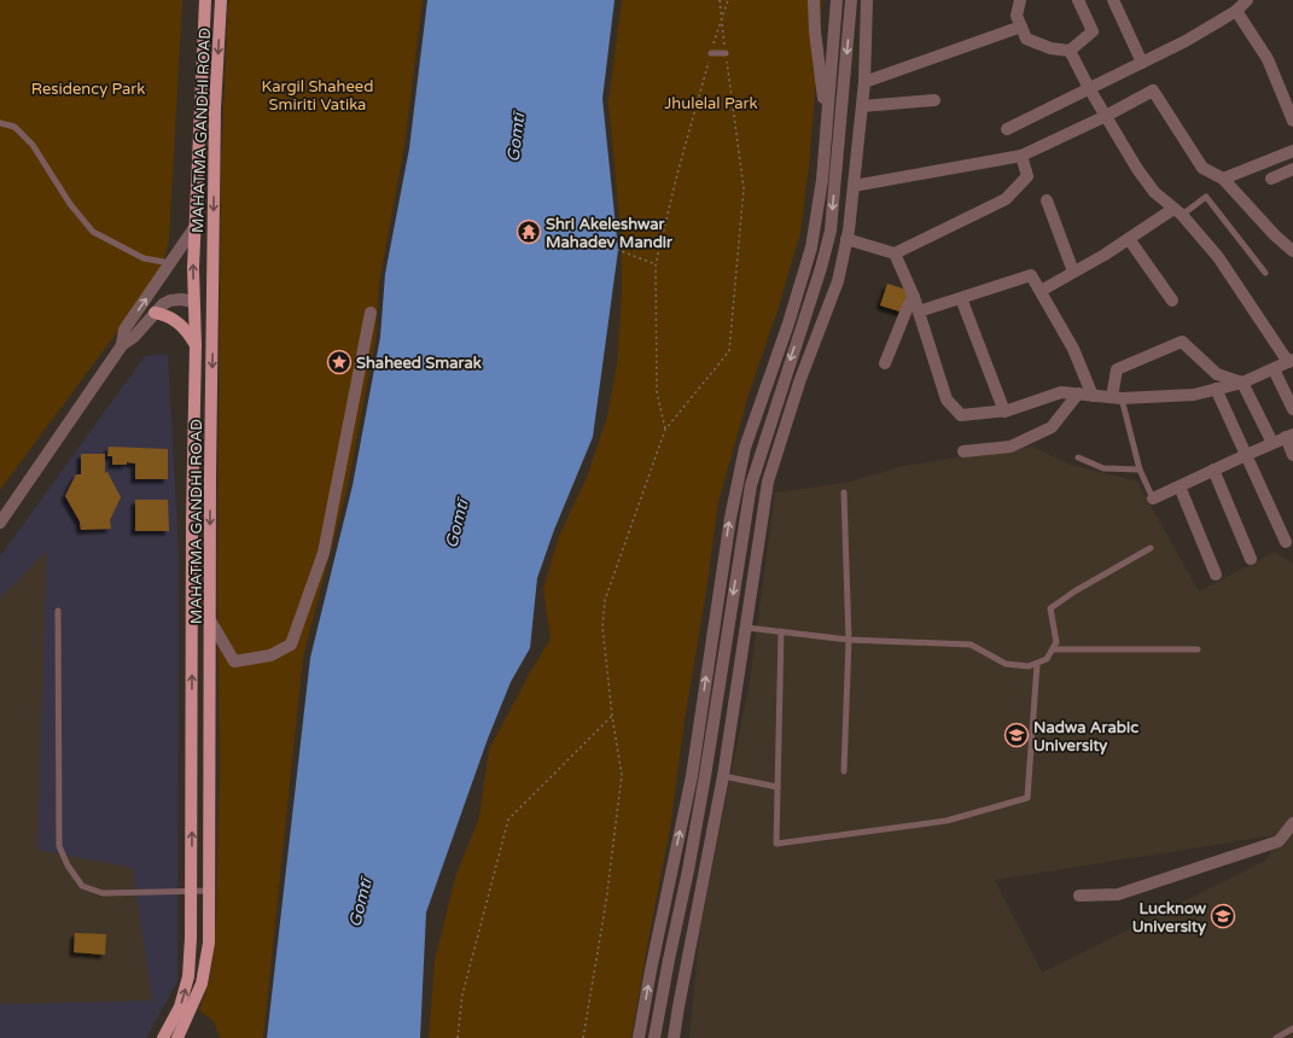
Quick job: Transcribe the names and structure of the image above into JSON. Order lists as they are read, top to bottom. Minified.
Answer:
{"streets":{"main road":["MAHATMA GANDHI ROAD"]},"water":["Gomtī"],"parks":["Kargil Shaheed Smiriti Vatika","Residency Park","Jhulelal Park"],"places":{"temple":["Shri Akeleshwar Mahadev Mandir"],"place":["Shaheed Smarak"],"school or university":["Nadwa Arabic University","Lucknow University"]}}
